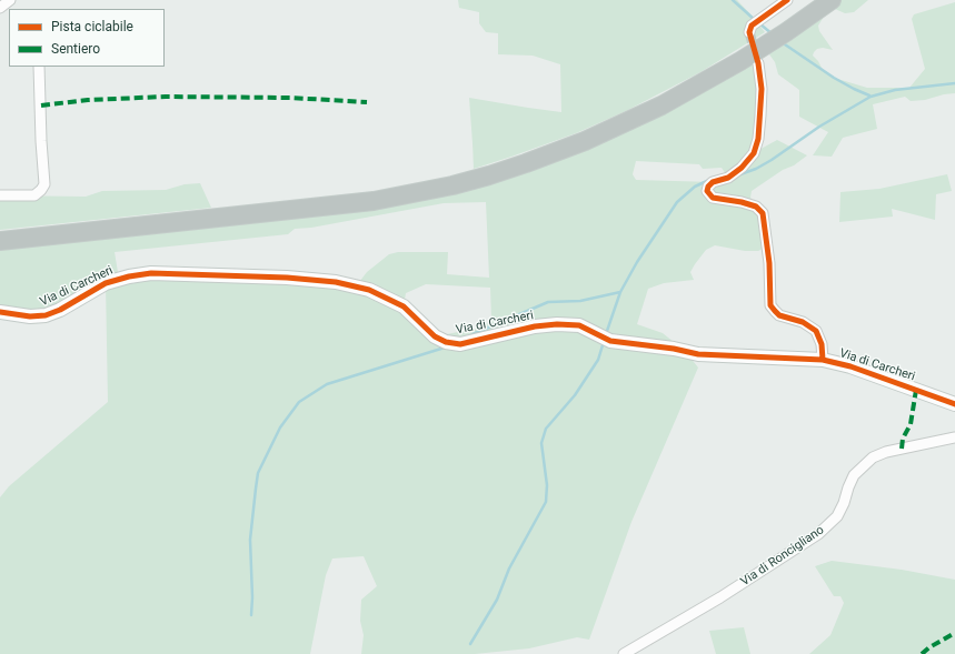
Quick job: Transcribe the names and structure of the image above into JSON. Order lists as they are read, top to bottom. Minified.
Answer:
{"streets":{"street":["Via di Carcheri","Via di Roncigliano"]},"legend":["Pista ciclabile","Sentiero"]}
